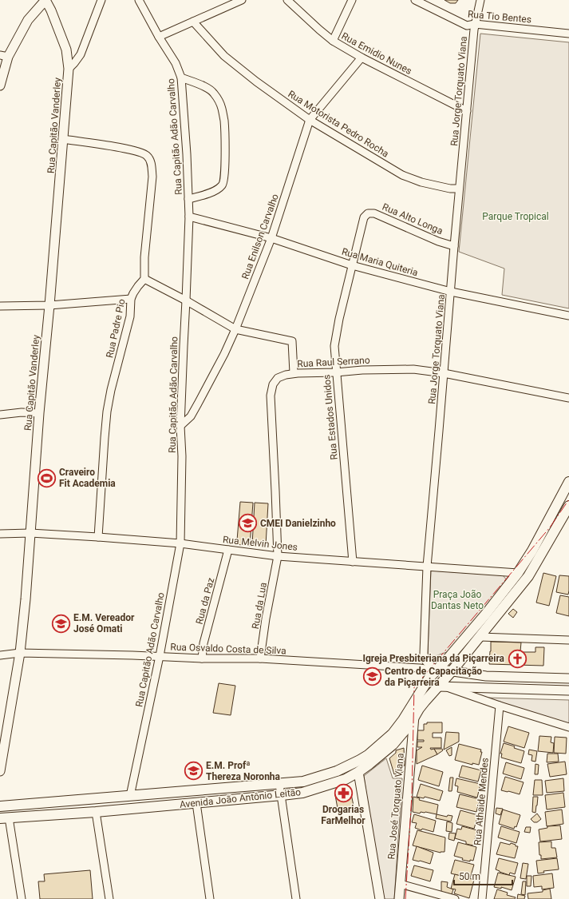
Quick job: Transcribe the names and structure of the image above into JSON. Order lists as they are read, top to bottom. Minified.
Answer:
{"streets":{"main road":["Avenida João Antônio Leitão"],"street":["Rua Tio Bentes","Rua Emidio Nunes","Rua Jorge Torquato Viana","Rua Motorista Pedro Rocha","Rua Capitão Vanderley","Rua Capitão Adão Carvalho","Rua Alto Longa","Rua Enilson Carvalho","Rua Maria Quiteria","Rua Padre Pio","Rua Raul Serrano","Rua Estados Unidos","Rua Melvin Jones","Rua da Paz","Rua da Lua","Rua Osvaldo Costa de Silva","Rua Athaide Mendes","Rua José Torquato Viana"]},"crossings":[["Rua Tio Bentes","Rua Jorge Torquato Viana"],["Rua Emidio Nunes","Rua Jorge Torquato Viana"],["Rua Emidio Nunes","Rua Enilson Carvalho"],["Rua Jorge Torquato Viana","Rua Motorista Pedro Rocha"],["Rua Jorge Torquato Viana","Rua Alto Longa"],["Rua Jorge Torquato Viana","Rua Maria Quiteria"],["Rua Jorge Torquato Viana","Rua Raul Serrano"],["Rua Jorge Torquato Viana","Rua Melvin Jones"],["Rua Jorge Torquato Viana","Rua Osvaldo Costa de Silva"],["Rua Jorge Torquato Viana","Avenida João Antônio Leitão"],["Rua Motorista Pedro Rocha","Rua Enilson Carvalho"],["Rua Capitão Vanderley","Rua Melvin Jones"],["Rua Capitão Vanderley","Rua Osvaldo Costa de Silva"],["Rua Capitão Adão Carvalho","Rua Enilson Carvalho"],["Rua Capitão Adão Carvalho","Rua Maria Quiteria"],["Rua Capitão Adão Carvalho","Rua Melvin Jones"],["Rua Capitão Adão Carvalho","Rua Osvaldo Costa de Silva"],["Rua Capitão Adão Carvalho","Avenida João Antônio Leitão"],["Rua Alto Longa","Rua Estados Unidos"],["Rua Enilson Carvalho","Rua Maria Quiteria"],["Rua Maria Quiteria","Rua Estados Unidos"],["Rua Padre Pio","Rua Melvin Jones"],["Rua Raul Serrano","Rua Estados Unidos"],["Rua Raul Serrano","Rua Melvin Jones"],["Rua Raul Serrano","Rua da Lua"],["Rua Estados Unidos","Rua Melvin Jones"],["Rua Melvin Jones","Rua da Paz"],["Rua Melvin Jones","Rua da Lua"],["Rua Melvin Jones","Avenida João Antônio Leitão"],["Rua da Paz","Rua Osvaldo Costa de Silva"],["Rua da Lua","Rua Osvaldo Costa de Silva"],["Rua Osvaldo Costa de Silva","Avenida João Antônio Leitão"],["Avenida João Antônio Leitão","Rua José Torquato Viana"]],"parks":["Parque Tropical","Praça João Dantas Neto"],"places":{"sports":["Craveiro Fit Academia"],"school or university":["CMEI Danielzinho","E.M. Vereador José Omati","Centro de Capacitação da Piçarreira","E.M. Profª Thereza Noronha"],"church":["Igreja Presbiteriana da Piçarreira"],"pharmacy":["Drogarias FarMelhor"]},"scale_bar":"50 m"}
